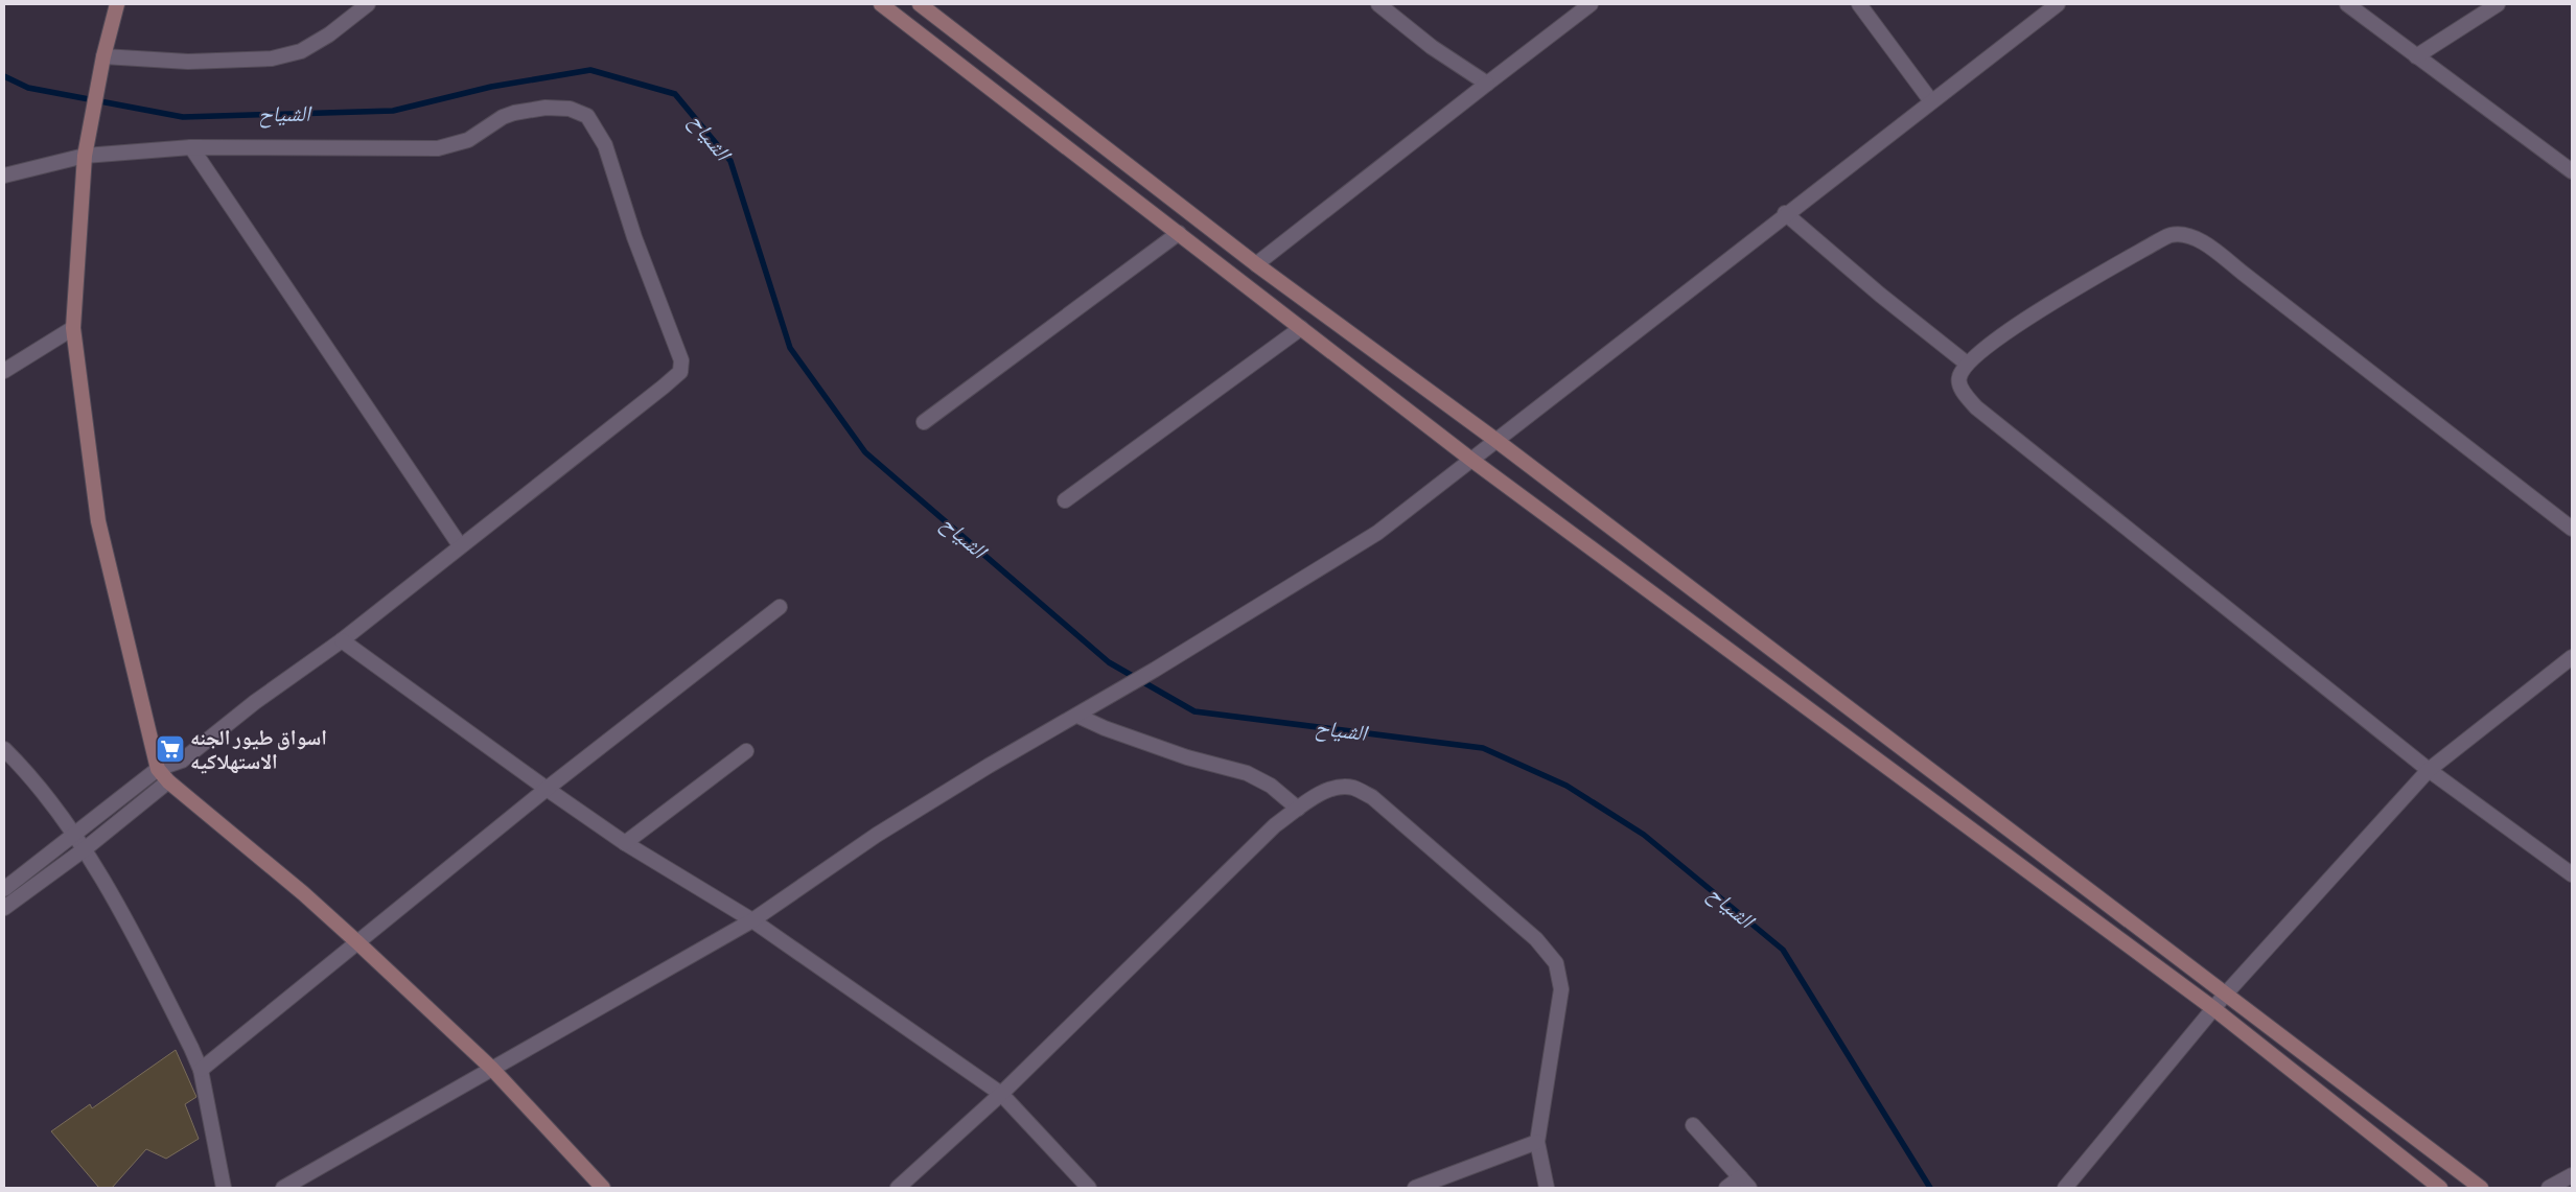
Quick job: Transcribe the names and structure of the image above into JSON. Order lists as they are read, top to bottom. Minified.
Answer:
{"water":["الشياح"],"places":{"supermarket":["اسواق طيور الجنه الاستهلاكيه"]}}
